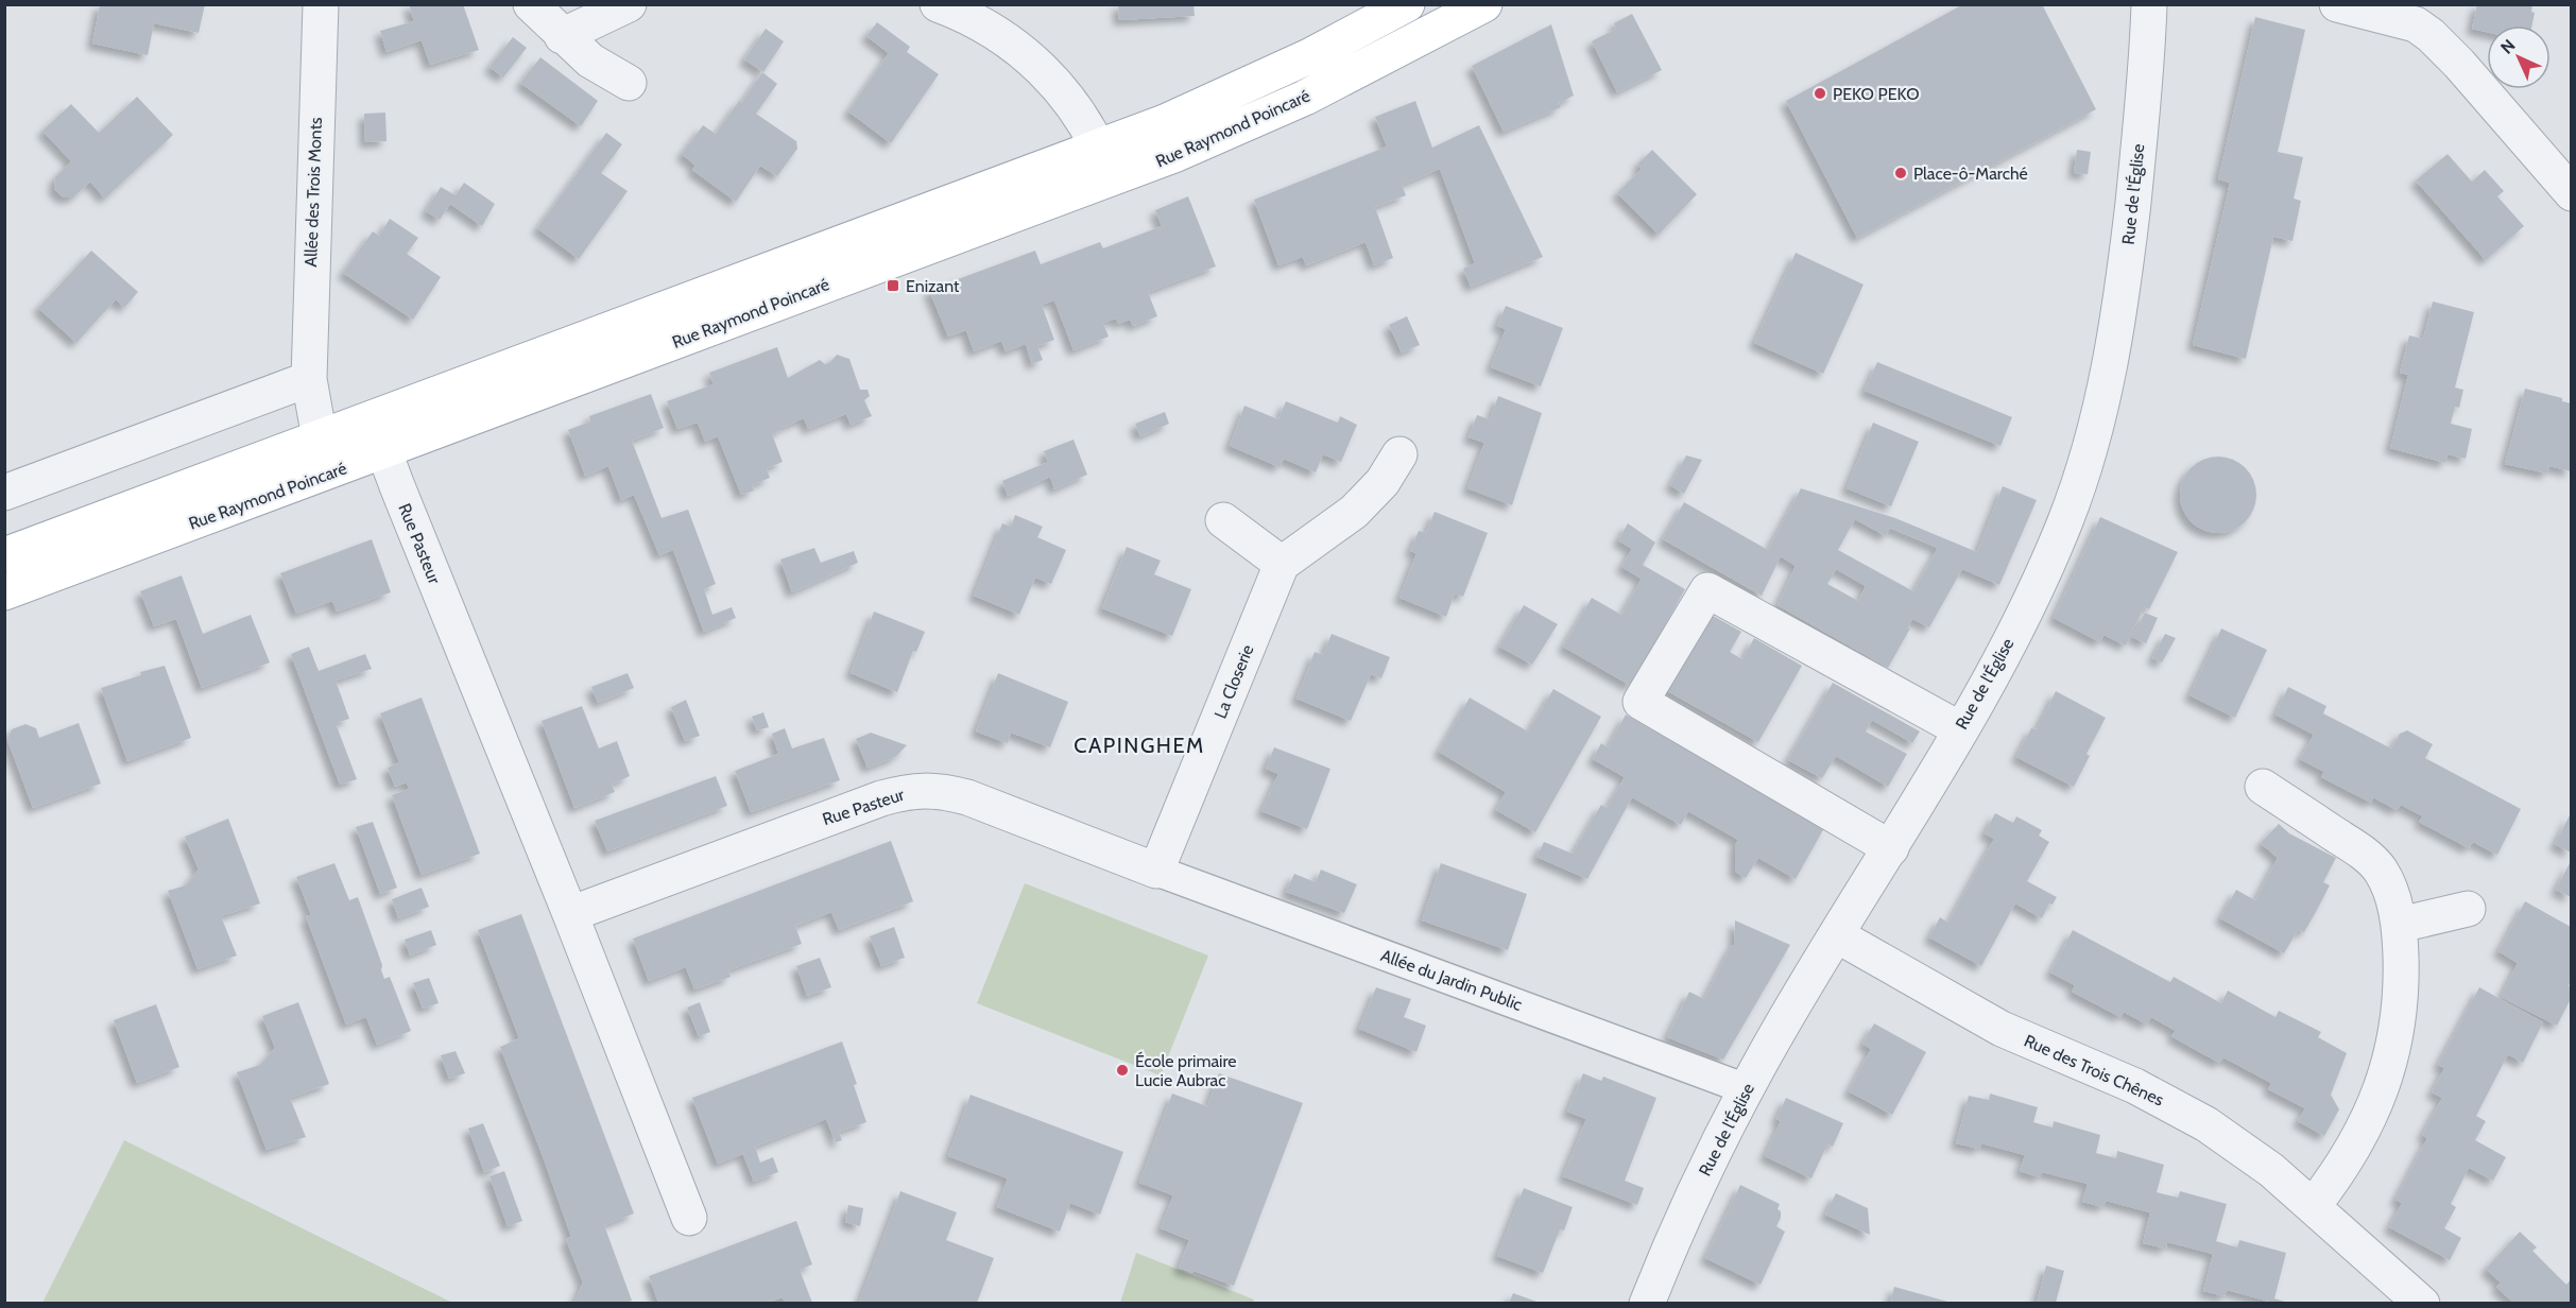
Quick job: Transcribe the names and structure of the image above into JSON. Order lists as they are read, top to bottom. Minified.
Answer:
{"streets":{"main road":["Rue Raymond Poincaré"],"street":["Allée des Trois Monts","Rue de l'Église","Rue Pasteur","La Closerie","Allée du Jardin Public","Rue des Trois Chênes"]},"crossings":[["Rue Raymond Poincaré","Allée des Trois Monts"],["Rue Raymond Poincaré","Rue Pasteur"],["Rue de l'Église","Allée du Jardin Public"],["Rue de l'Église","Rue des Trois Chênes"],["Rue Pasteur","La Closerie"],["Rue Pasteur","Allée du Jardin Public"],["La Closerie","Allée du Jardin Public"]],"districts":["CAPINGHEM"],"places":{"other":["PEKO PEKO","Place-ô-Marché","École primaire Lucie Aubrac"],"transit":["Enizant"]},"north":"top left"}
